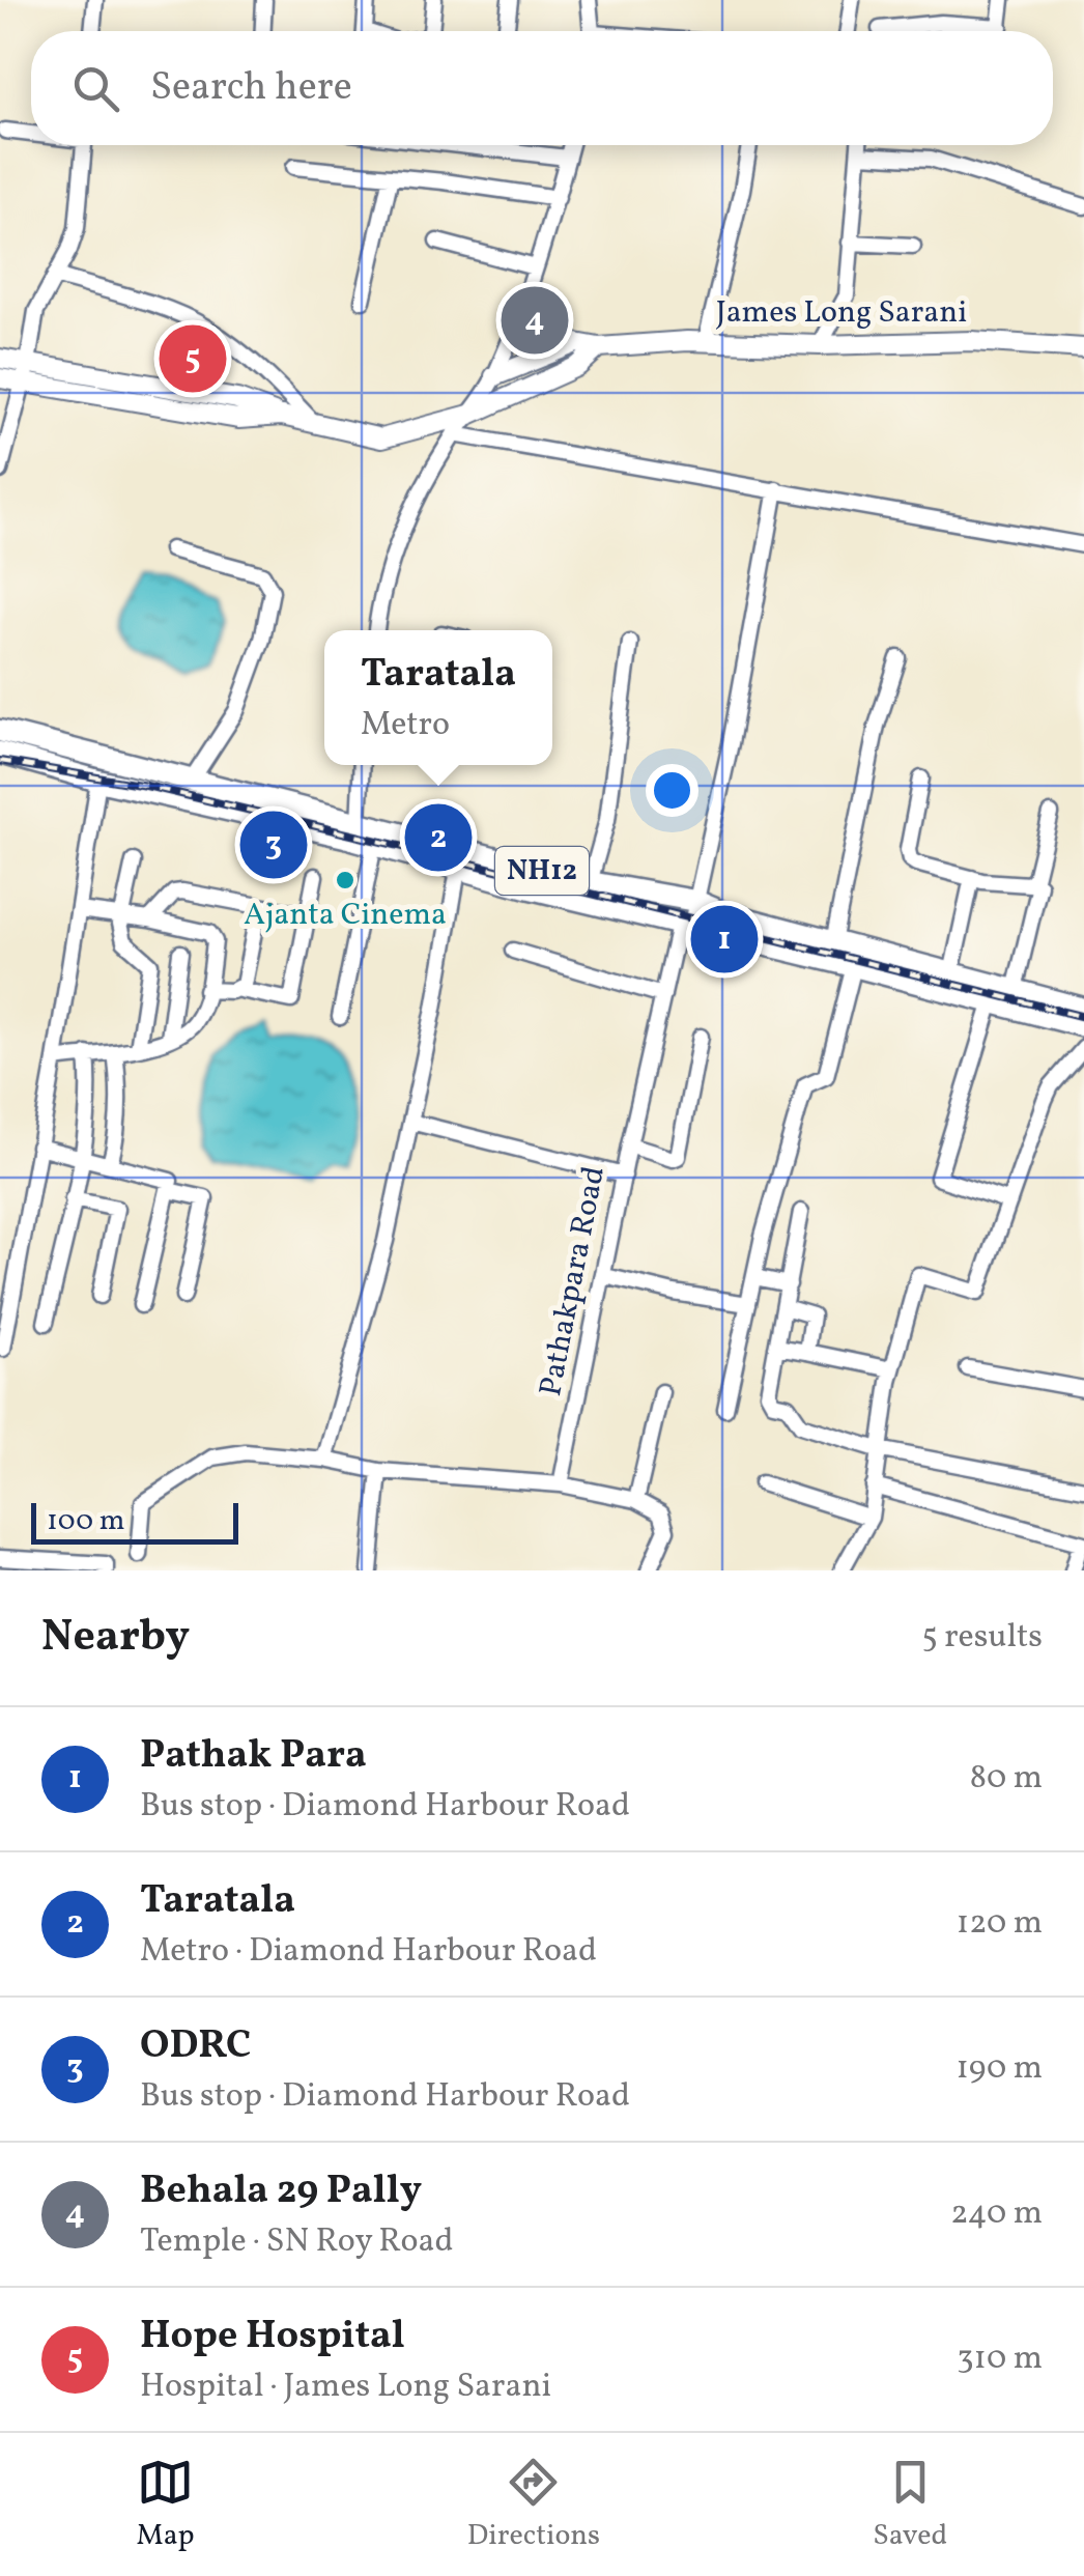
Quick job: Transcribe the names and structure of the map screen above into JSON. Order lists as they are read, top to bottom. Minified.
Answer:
{"streets":{"highway":["NH12"],"main road":["James Long Sarani"],"street":["Pathakpara Road"]},"crossings":[["NH12","Pathakpara Road"]],"places":["Ajanta Cinema"],"scale_bar":"100 m","page":{"search":"Search here","pins":["4","5","2","3","1"],"popup":["Taratala","Metro"],"scale":"100 m","heading":["Nearby","5 results"],"list":[{"mark":"1","name":"Pathak Para","note":"Bus stop · Diamond Harbour Road","value":"80 m"},{"mark":"2","name":"Taratala","note":"Metro · Diamond Harbour Road","value":"120 m"},{"mark":"3","name":"ODRC","note":"Bus stop · Diamond Harbour Road","value":"190 m"},{"mark":"4","name":"Behala 29 Pally","note":"Temple · SN Roy Road","value":"240 m"},{"mark":"5","name":"Hope Hospital","note":"Hospital · James Long Sarani","value":"310 m"}],"nav":["Map","Directions","Saved"]}}
